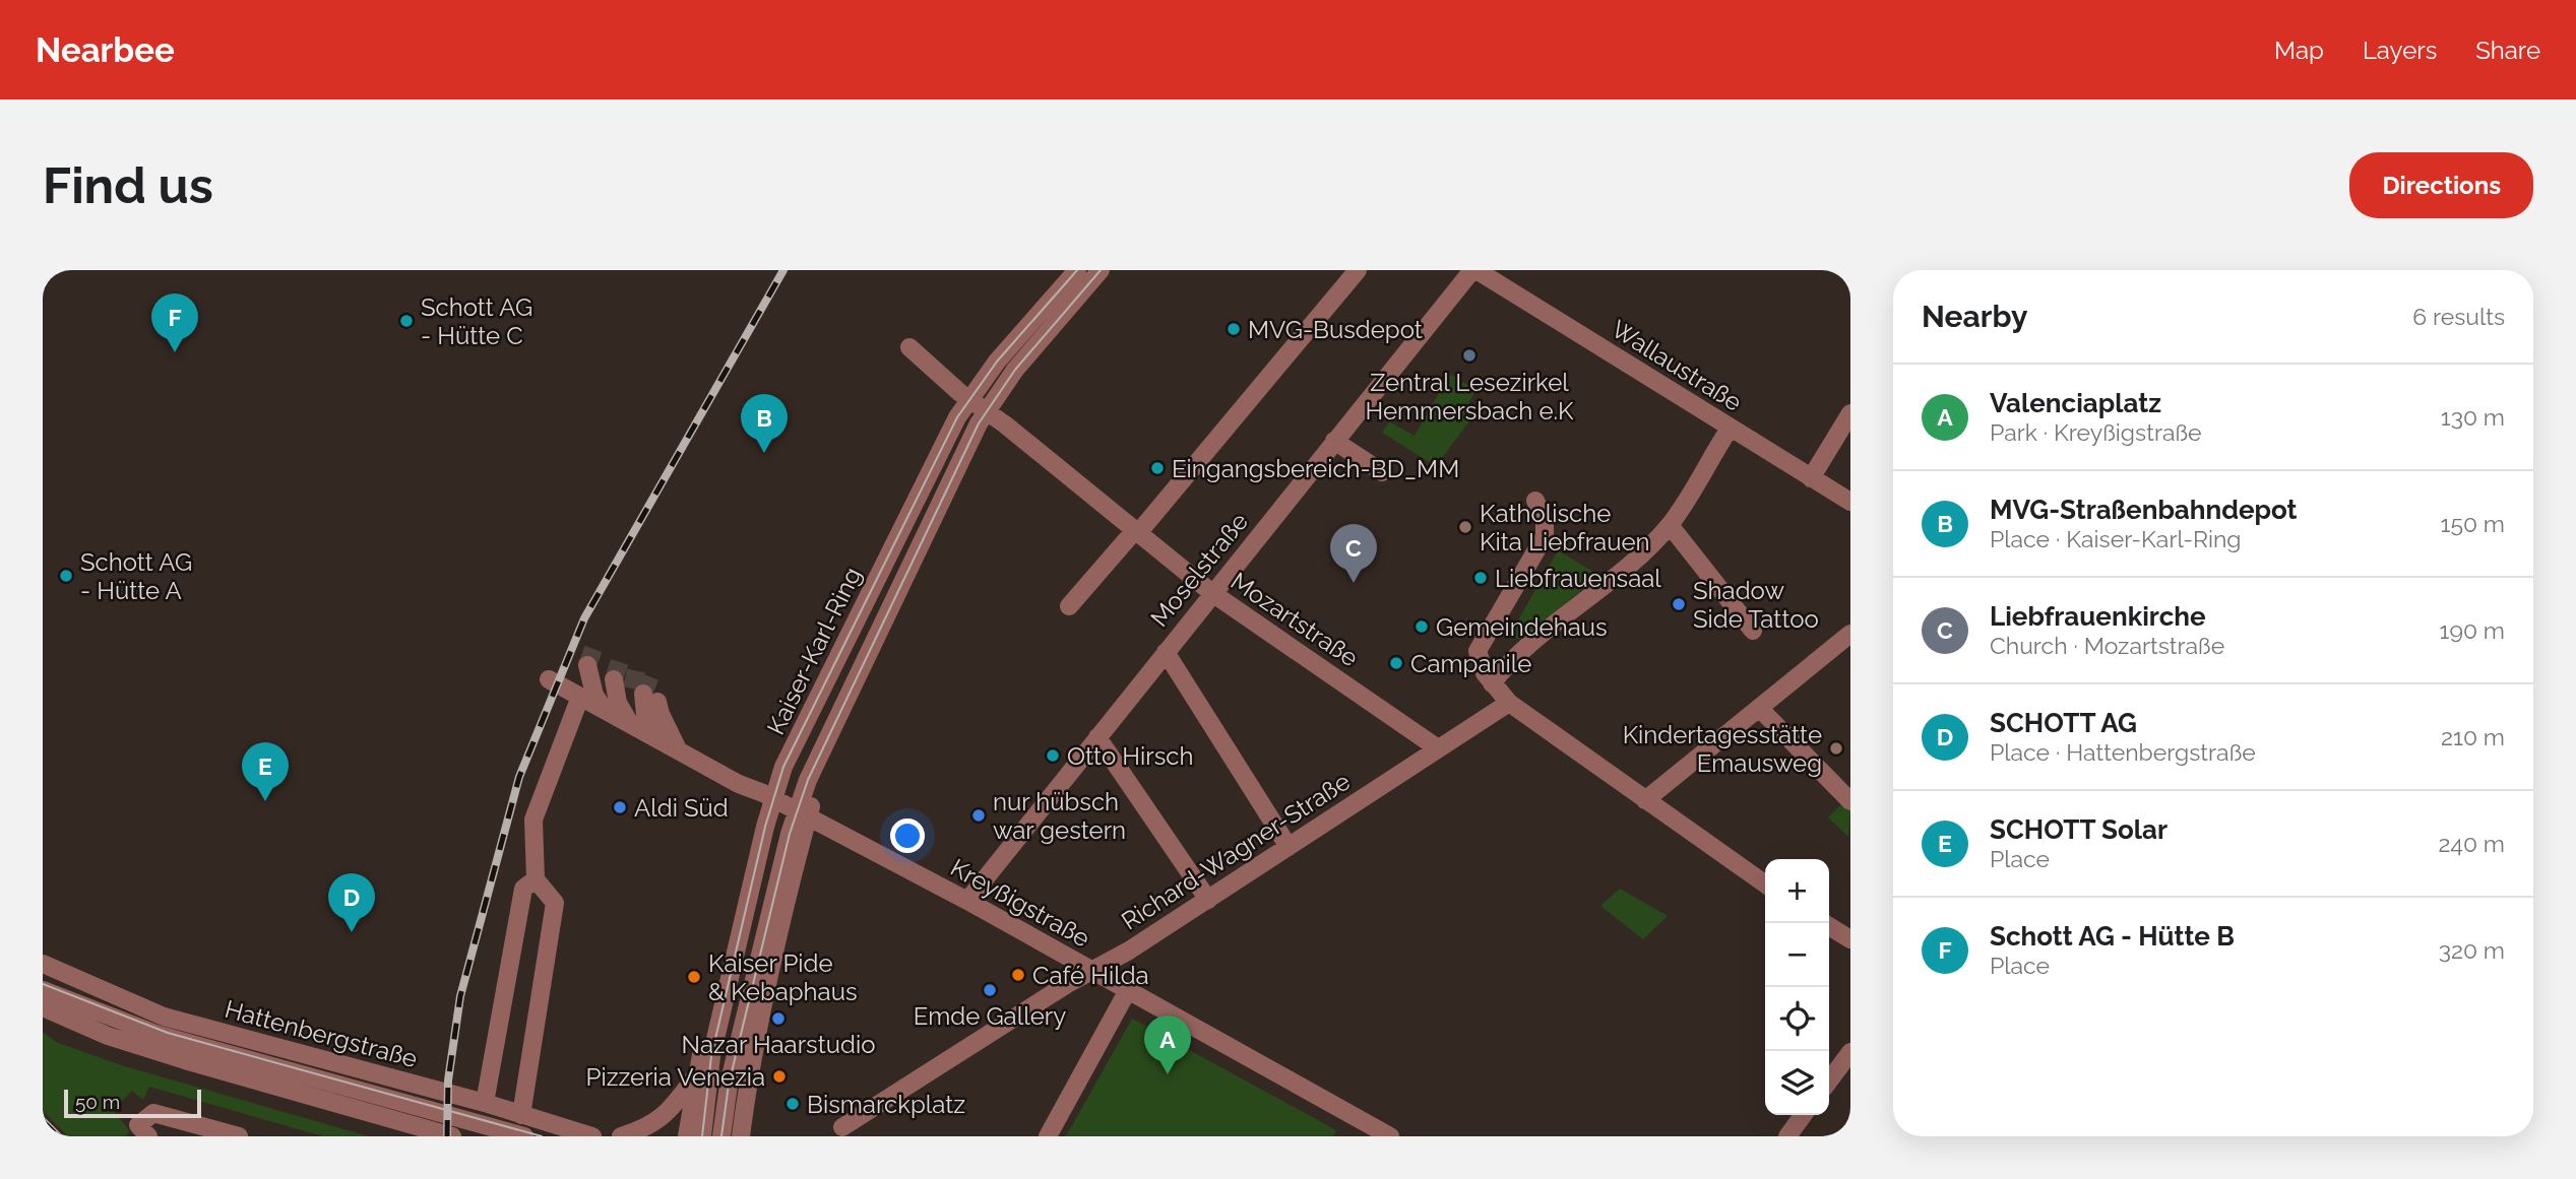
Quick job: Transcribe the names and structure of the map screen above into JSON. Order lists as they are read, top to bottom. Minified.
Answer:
{"streets":{"street":["Wallaustraße","Moselstraße","Mozartstraße","Kaiser-Karl-Ring","Richard-Wagner-Straße","Kreyßigstraße","Hattenbergstraße"]},"crossings":[["Wallaustraße","Moselstraße"],["Moselstraße","Mozartstraße"],["Moselstraße","Kreyßigstraße"],["Mozartstraße","Kaiser-Karl-Ring"],["Mozartstraße","Richard-Wagner-Straße"],["Kaiser-Karl-Ring","Kreyßigstraße"],["Richard-Wagner-Straße","Kreyßigstraße"]],"places":["Schott AG - Hütte C","MVG-Busdepot","Zentral Lesezirkel Hemmersbach e.K","Eingangsbereich-BD_MM","Katholische Kita Liebfrauen","Schott AG - Hütte A","Liebfrauensaal","Shadow Side Tattoo","Gemeindehaus","Campanile","Kindertagesstätte Emausweg","Otto Hirsch","Aldi Süd","nur hübsch war gestern","Café Hilda","Kaiser Pide & Kebaphaus","Emde Gallery","Nazar Haarstudio","Pizzeria Venezia","Bismarckplatz"],"scale_bar":"50 m","page":{"header":"Nearbee","nav":["Map","Layers","Share"],"buttons":"Directions","title":"Find us","heading":["Nearby","6 results"],"pins":["F","B","C","E","D","A"],"list":[{"mark":"A","name":"Valenciaplatz","note":"Park · Kreyßigstraße","value":"130 m"},{"mark":"B","name":"MVG-Straßenbahndepot","note":"Place · Kaiser-Karl-Ring","value":"150 m"},{"mark":"C","name":"Liebfrauenkirche","note":"Church · Mozartstraße","value":"190 m"},{"mark":"D","name":"SCHOTT AG","note":"Place · Hattenbergstraße","value":"210 m"},{"mark":"E","name":"SCHOTT Solar","note":"Place","value":"240 m"},{"mark":"F","name":"Schott AG - Hütte B","note":"Place","value":"320 m"}],"map_buttons":["+","−"],"scale":"50 m"}}
